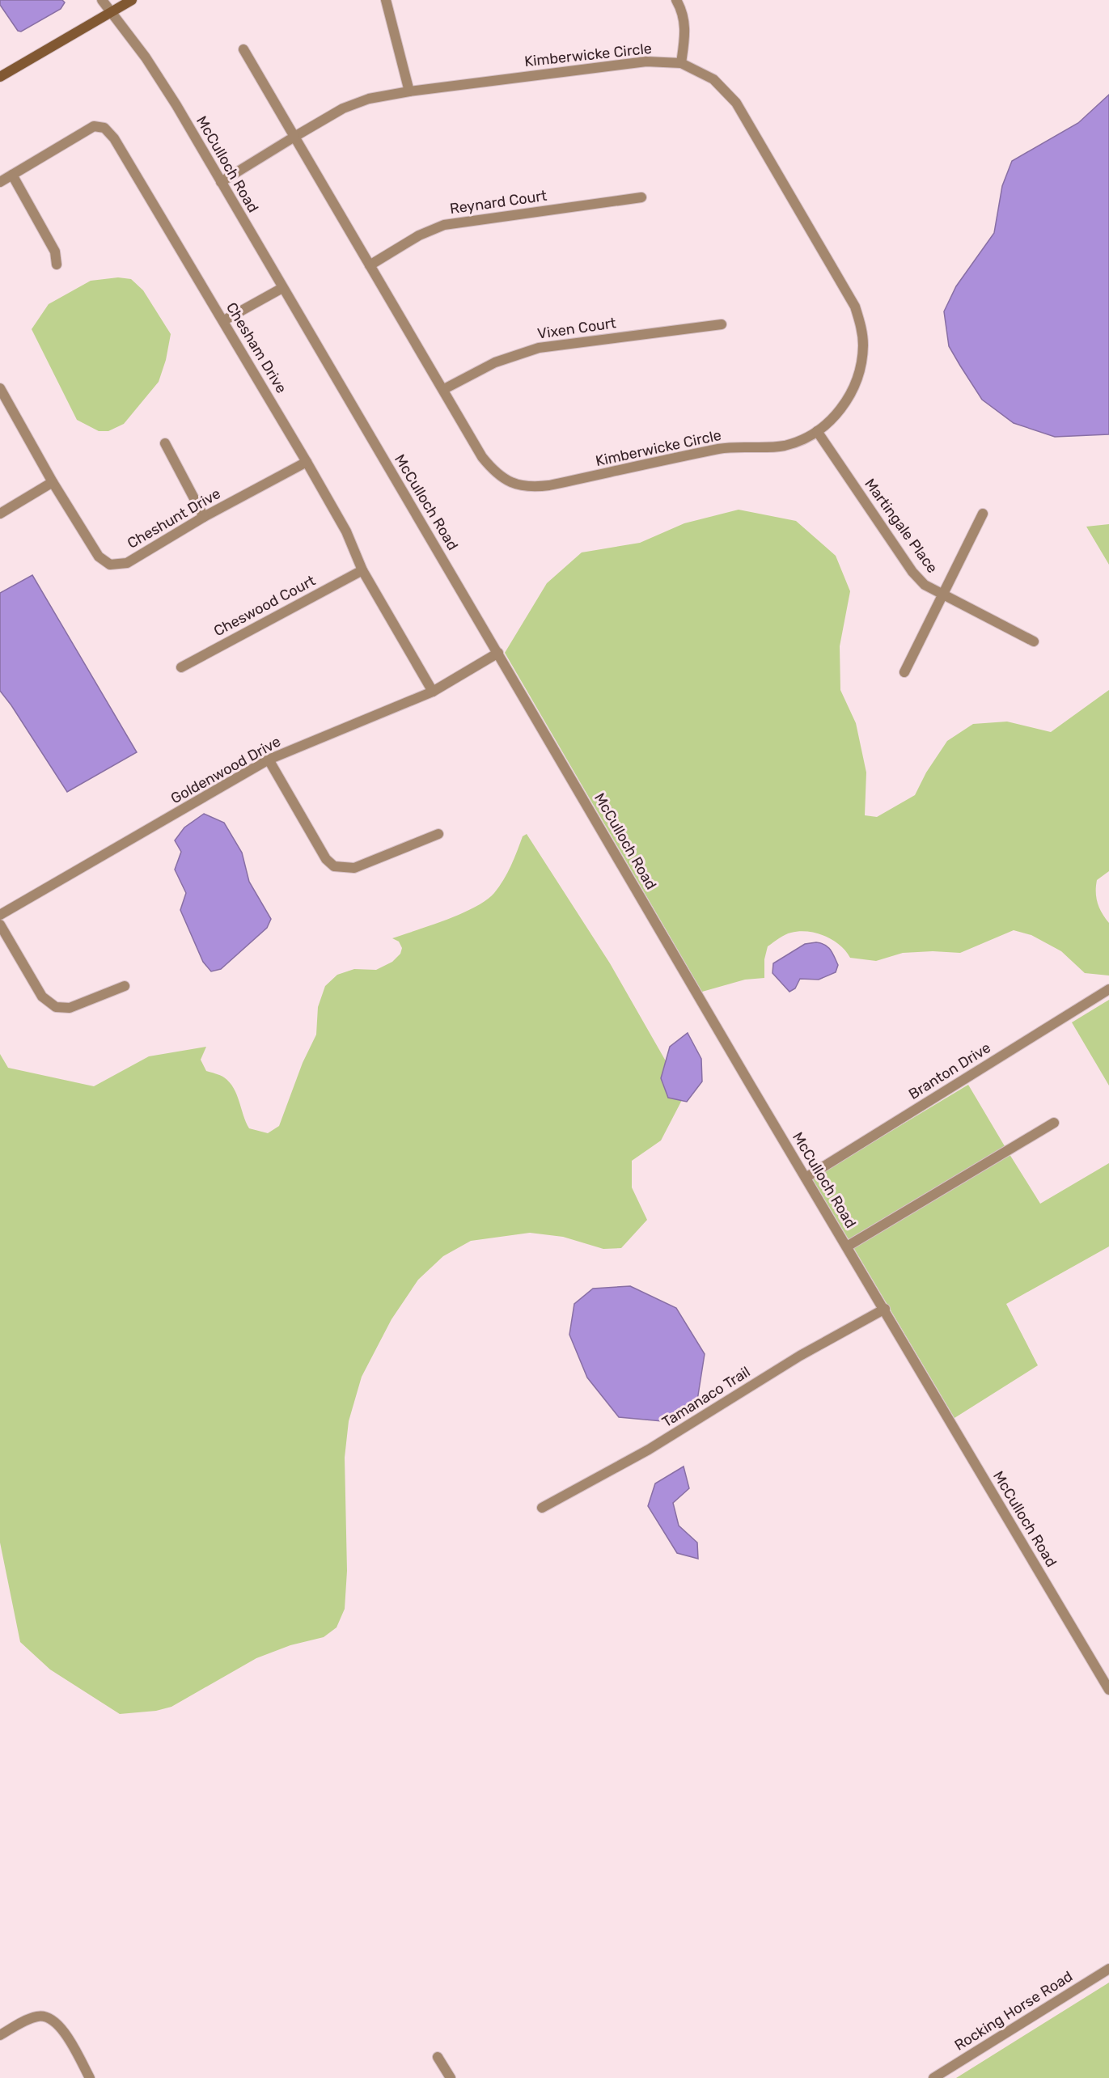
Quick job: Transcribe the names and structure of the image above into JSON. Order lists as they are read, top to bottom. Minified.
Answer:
{"streets":{"street":["Kimberwicke Circle","McCulloch Road","Reynard Court","Vixen Court","Chesham Drive","Cheshunt Drive","Martingale Place","Cheswood Court","Goldenwood Drive","Branton Drive","Tamanaco Trail","Rocking Horse Road"]},"crossings":[["Kimberwicke Circle","Reynard Court"],["Kimberwicke Circle","Vixen Court"],["Kimberwicke Circle","Martingale Place"],["McCulloch Road","Goldenwood Drive"],["McCulloch Road","Branton Drive"],["McCulloch Road","Tamanaco Trail"],["Chesham Drive","Cheshunt Drive"],["Chesham Drive","Cheswood Court"],["Chesham Drive","Goldenwood Drive"]]}
